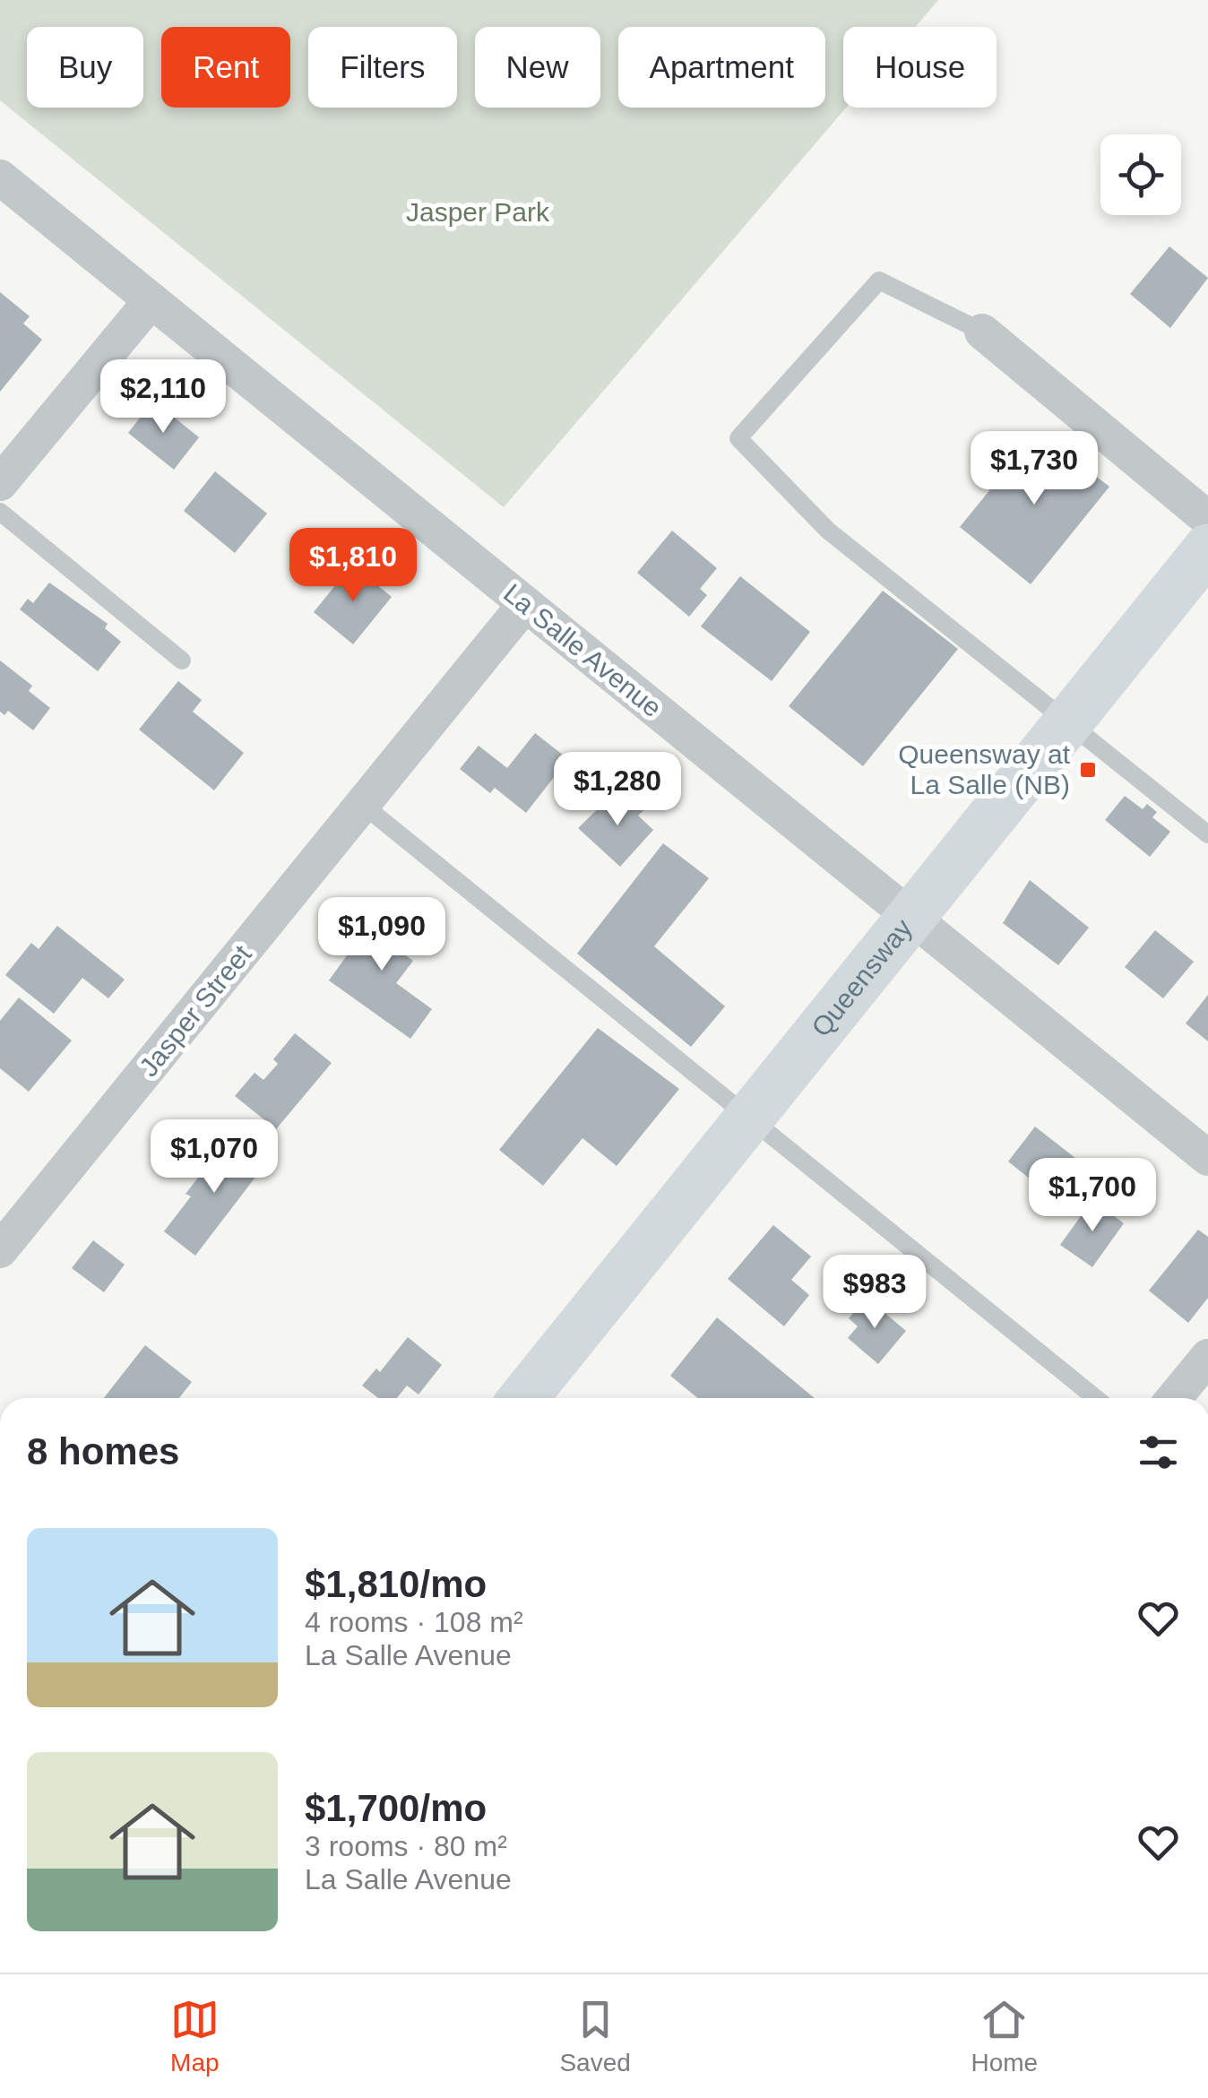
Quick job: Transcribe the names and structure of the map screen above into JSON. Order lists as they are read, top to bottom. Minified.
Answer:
{"streets":{"main road":["Queensway"],"street":["La Salle Avenue","Jasper Street"]},"crossings":[["La Salle Avenue","Queensway"],["La Salle Avenue","Jasper Street"]],"parks":["Jasper Park"],"places":{"transit":["Queensway at La Salle (NB)"]},"page":{"chip":["Buy","Rent","Filters","New","Apartment","House"],"price":["$2,110","$1,730","$1,810","$1,280","$1,090","$1,070","$1,700","$983"],"heading":"8 homes","list":[{"name":"$1,810/mo","note":"4 rooms · 108 m² · La Salle Avenue"},{"name":"$1,700/mo","note":"3 rooms · 80 m² · La Salle Avenue"}],"tabs":["Map","Saved","Home"]}}
